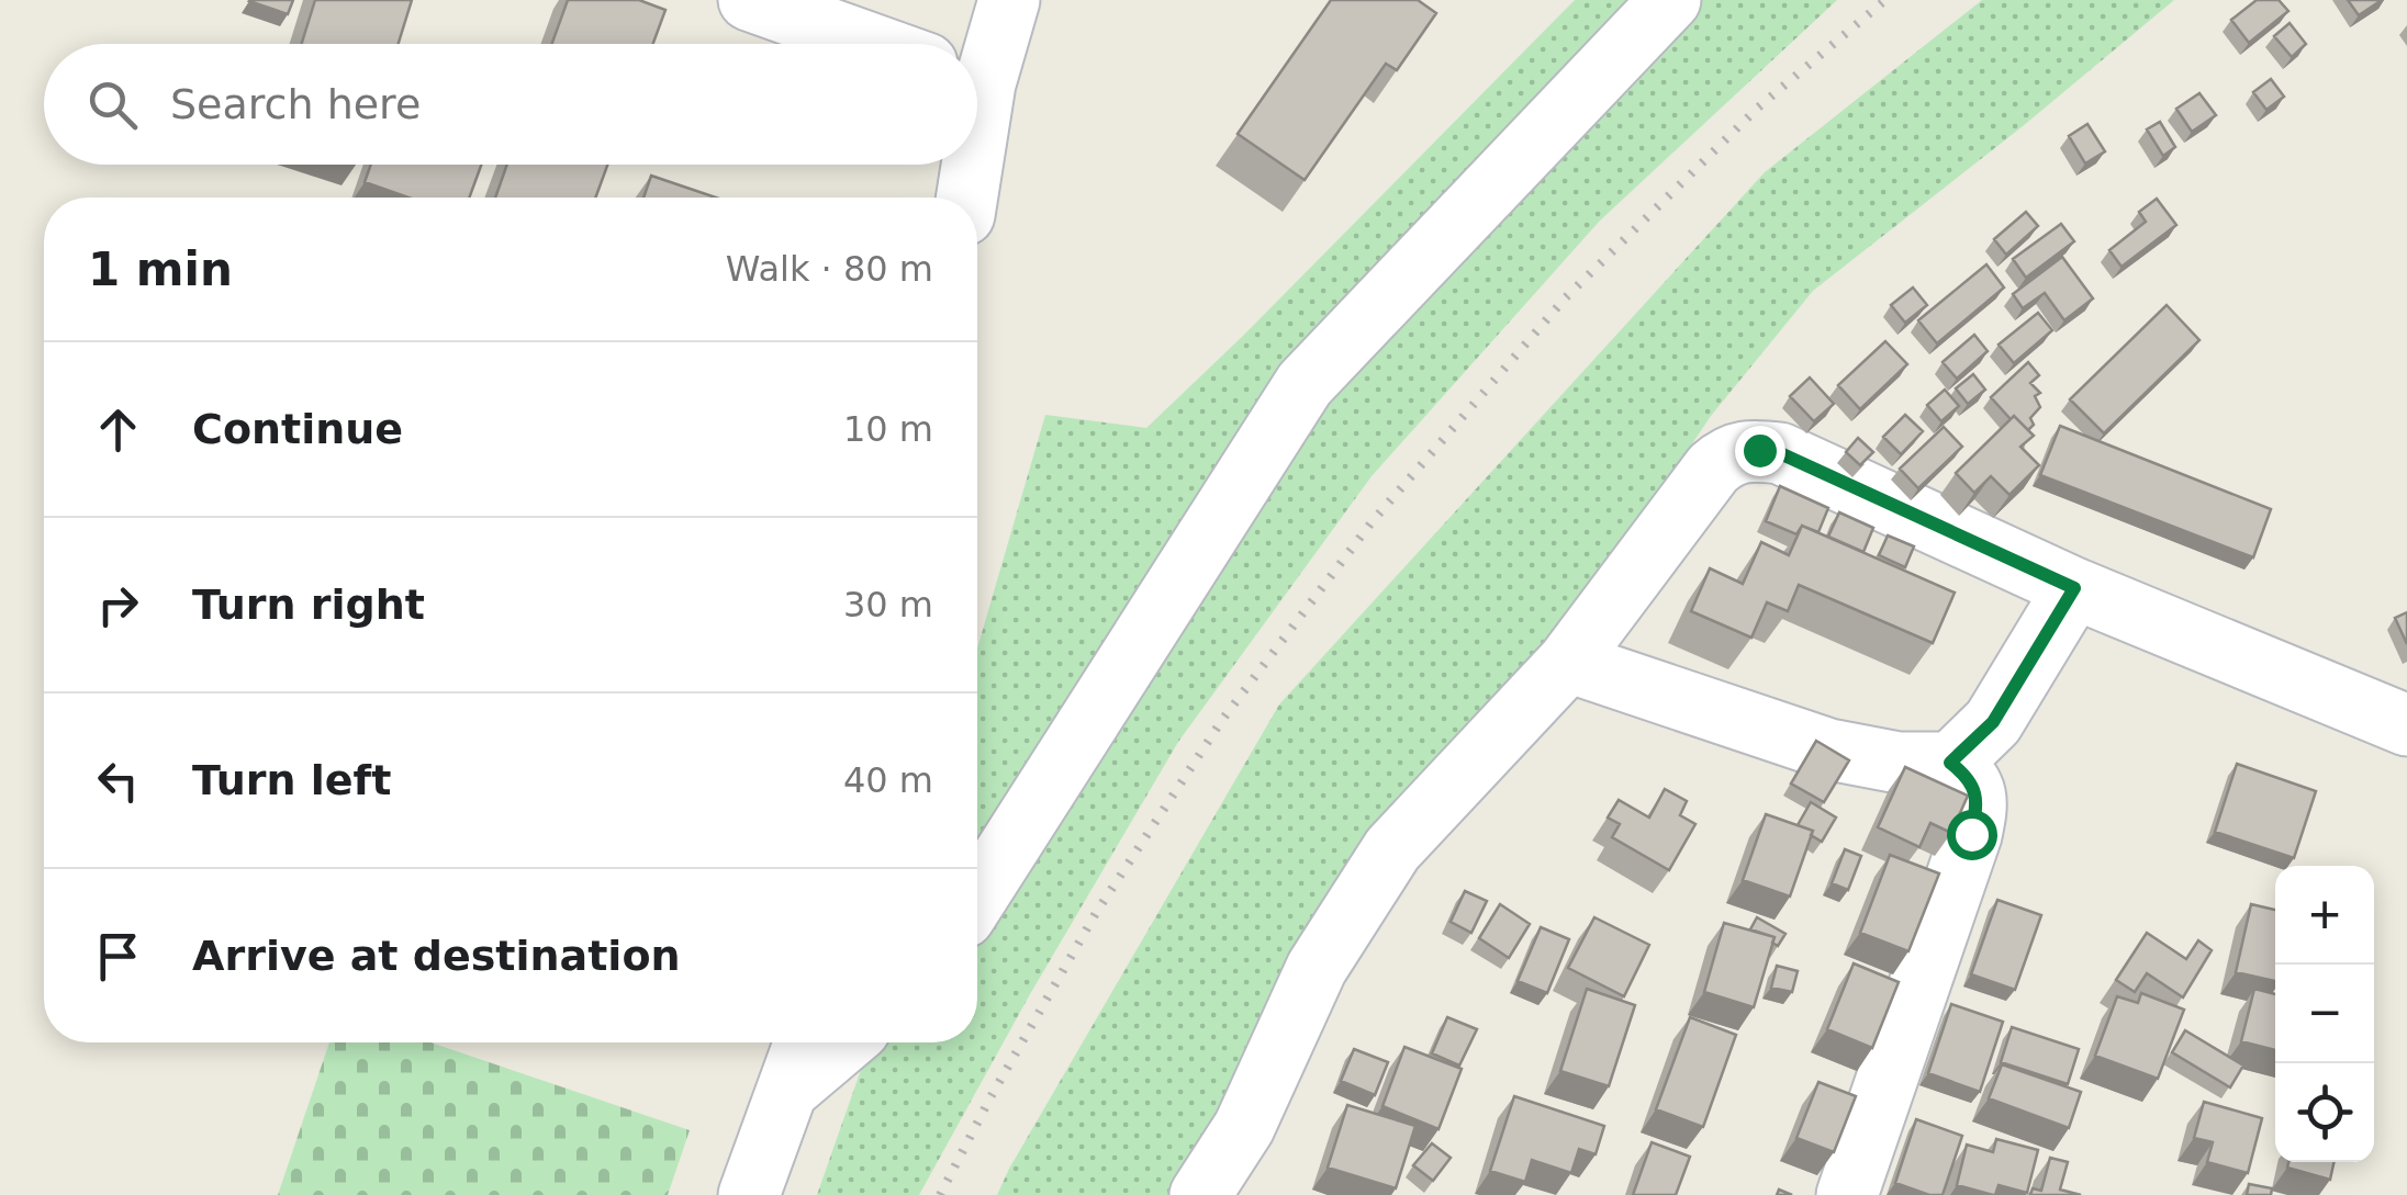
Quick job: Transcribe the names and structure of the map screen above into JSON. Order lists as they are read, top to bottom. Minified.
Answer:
{"page":{"search":"Search here","heading":["1 min","Walk · 80 m"],"list":[["Continue","10 m"],["Turn right","30 m"],["Turn left","40 m"],"Arrive at destination"],"map_buttons":["+","−"]}}
